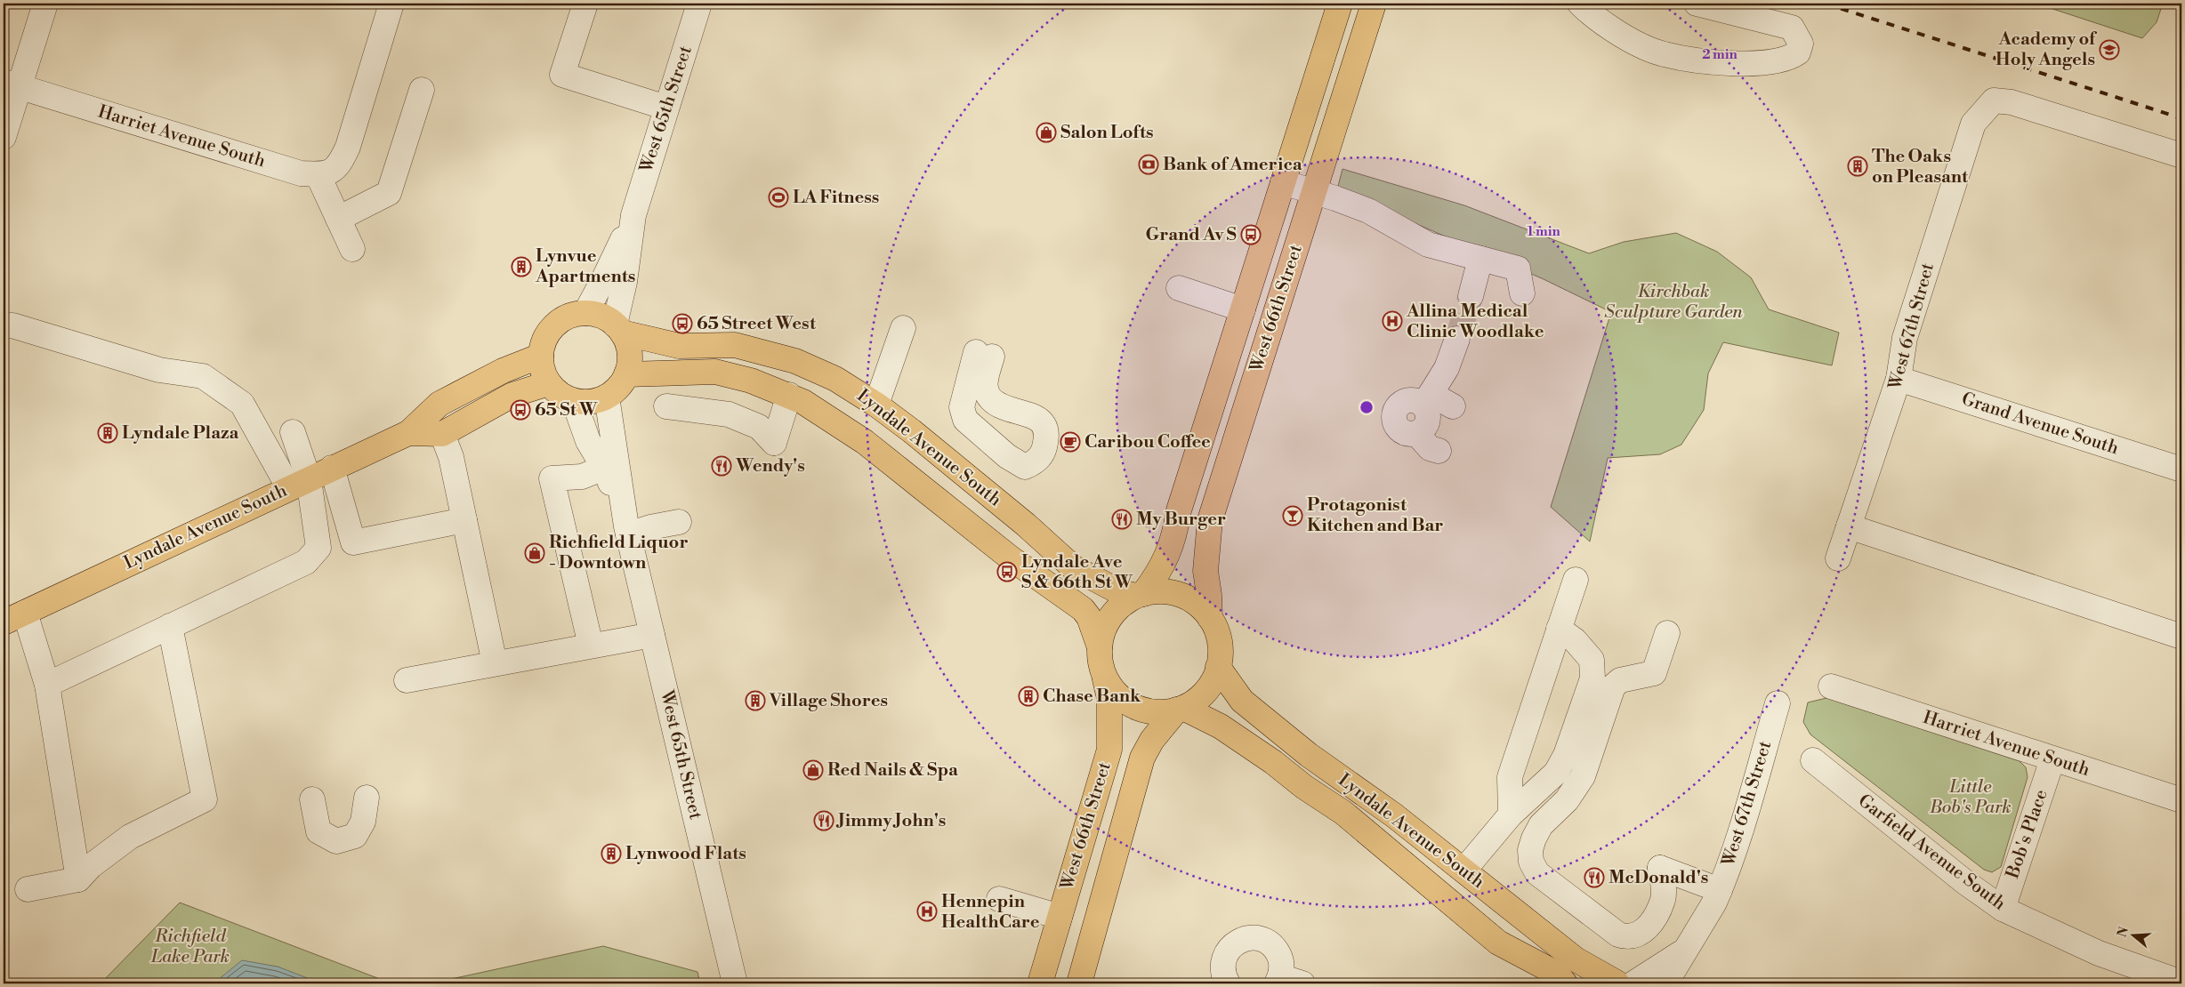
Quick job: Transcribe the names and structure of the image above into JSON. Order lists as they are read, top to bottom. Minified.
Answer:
{"streets":{"main road":["West 66th Street","Lyndale Avenue South"],"street":["West 65th Street","Harriet Avenue South","West 67th Street","Grand Avenue South","Bob's Place","Garfield Avenue South"]},"crossings":[["West 65th Street","Lyndale Avenue South"],["Harriet Avenue South","Bob's Place"],["West 66th Street","Lyndale Avenue South"],["West 67th Street","Grand Avenue South"],["West 67th Street","Lyndale Avenue South"],["Bob's Place","Garfield Avenue South"]],"parks":["Kirchbak Sculpture Garden","Little Bob's Park","Richfield Lake Park"],"places":{"school or university":["Academy of Holy Angels"],"shop":["Salon Lofts","Richfield Liquor - Downtown","Red Nails & Spa"],"bank":["Bank of America"],"building":["The Oaks on Pleasant","Lynvue Apartments","Lyndale Plaza","Chase Bank","Village Shores","Lynwood Flats"],"sports":["LA Fitness"],"bus stop":["Grand Av S","65 Street West","65 St W","Lyndale Ave S & 66th St W"],"hospital":["Allina Medical Clinic Woodlake","Hennepin HealthCare"],"cafe":["Caribou Coffee"],"restaurant":["Wendy's","My Burger","Jimmy John's","McDonald's"],"bar":["Protagonist Kitchen and Bar"]},"north":"left","rings":["2 min","1 min"]}
